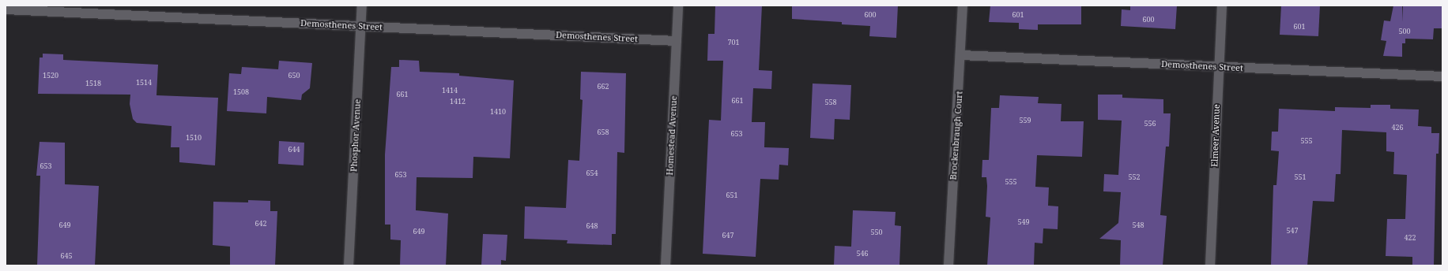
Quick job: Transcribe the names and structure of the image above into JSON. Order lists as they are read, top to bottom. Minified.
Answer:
{"streets":{"street":["Demosthenes Street","Phosphor Avenue","Homestead Avenue","Brockenbraugh Court","Elmeer Avenue"]},"crossings":[["Demosthenes Street","Phosphor Avenue"],["Demosthenes Street","Homestead Avenue"],["Demosthenes Street","Brockenbraugh Court"],["Demosthenes Street","Elmeer Avenue"]],"house_numbers":["600","601","600","601","500","701","1520","650","1514","1518","662","1414","1508","661","661","1412","558","1410","559","556","426","658","653","1510","555","644","653","654","653","552","551","555","651","549","642","649","548","648","547","649","550","647","422","546","645"]}
